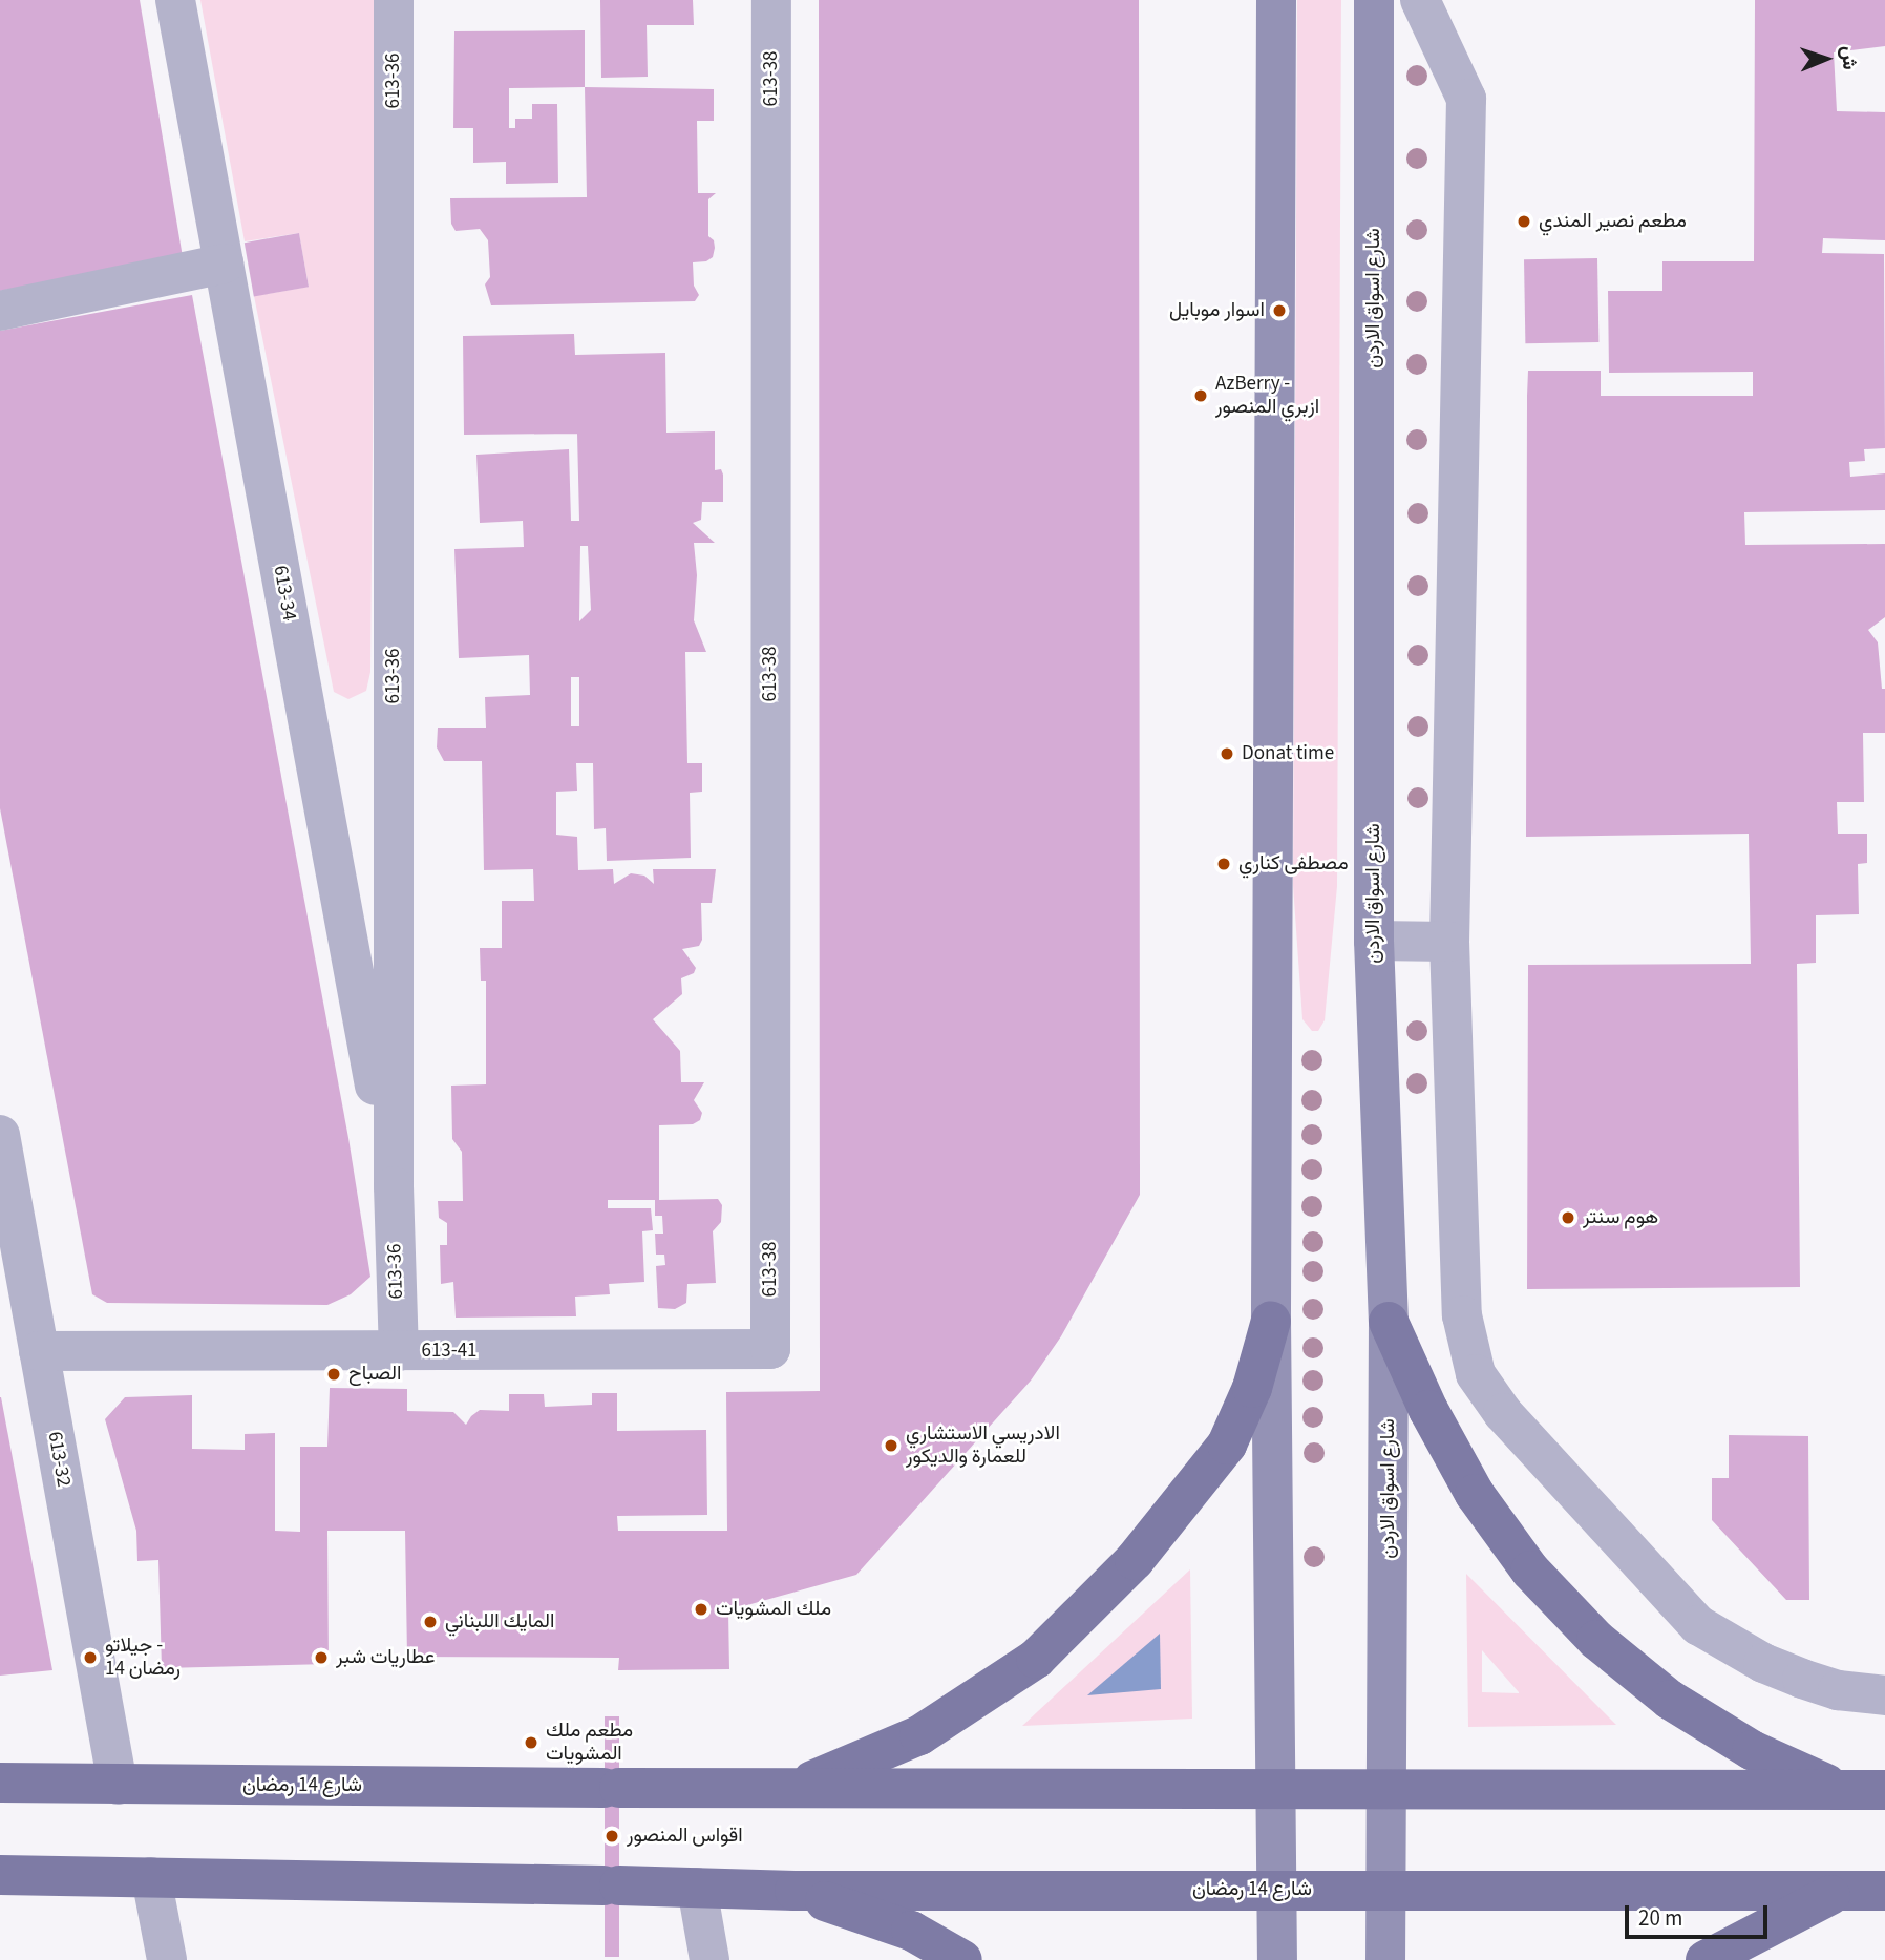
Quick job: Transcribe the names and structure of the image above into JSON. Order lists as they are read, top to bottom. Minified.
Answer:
{"streets":{"main road":["شارع اسواق الاردن","شارع 14 رمضان"],"street":["613-38","613-36","613-34","613-41","613-32"]},"crossings":[["613-38","613-41"],["613-36","613-34"],["613-36","613-41"],["شارع اسواق الاردن","شارع 14 رمضان"],["613-41","613-32"],["613-32","شارع 14 رمضان"]],"places":["مطعم نصير المندي","اسوار موبايل","AzBerry - ازبري المنصور","Donat time","مصطفى كناري","هوم سنتر","الصباح","الادريسي الاستشاري للعمارة والديكور","ملك المشويات","المايك اللبناني","جيلاتو - 14 رمضان","عطاريات شبر","مطعم ملك المشويات","اقواس المنصور"],"scale_bar":"20 m","north":"right"}
